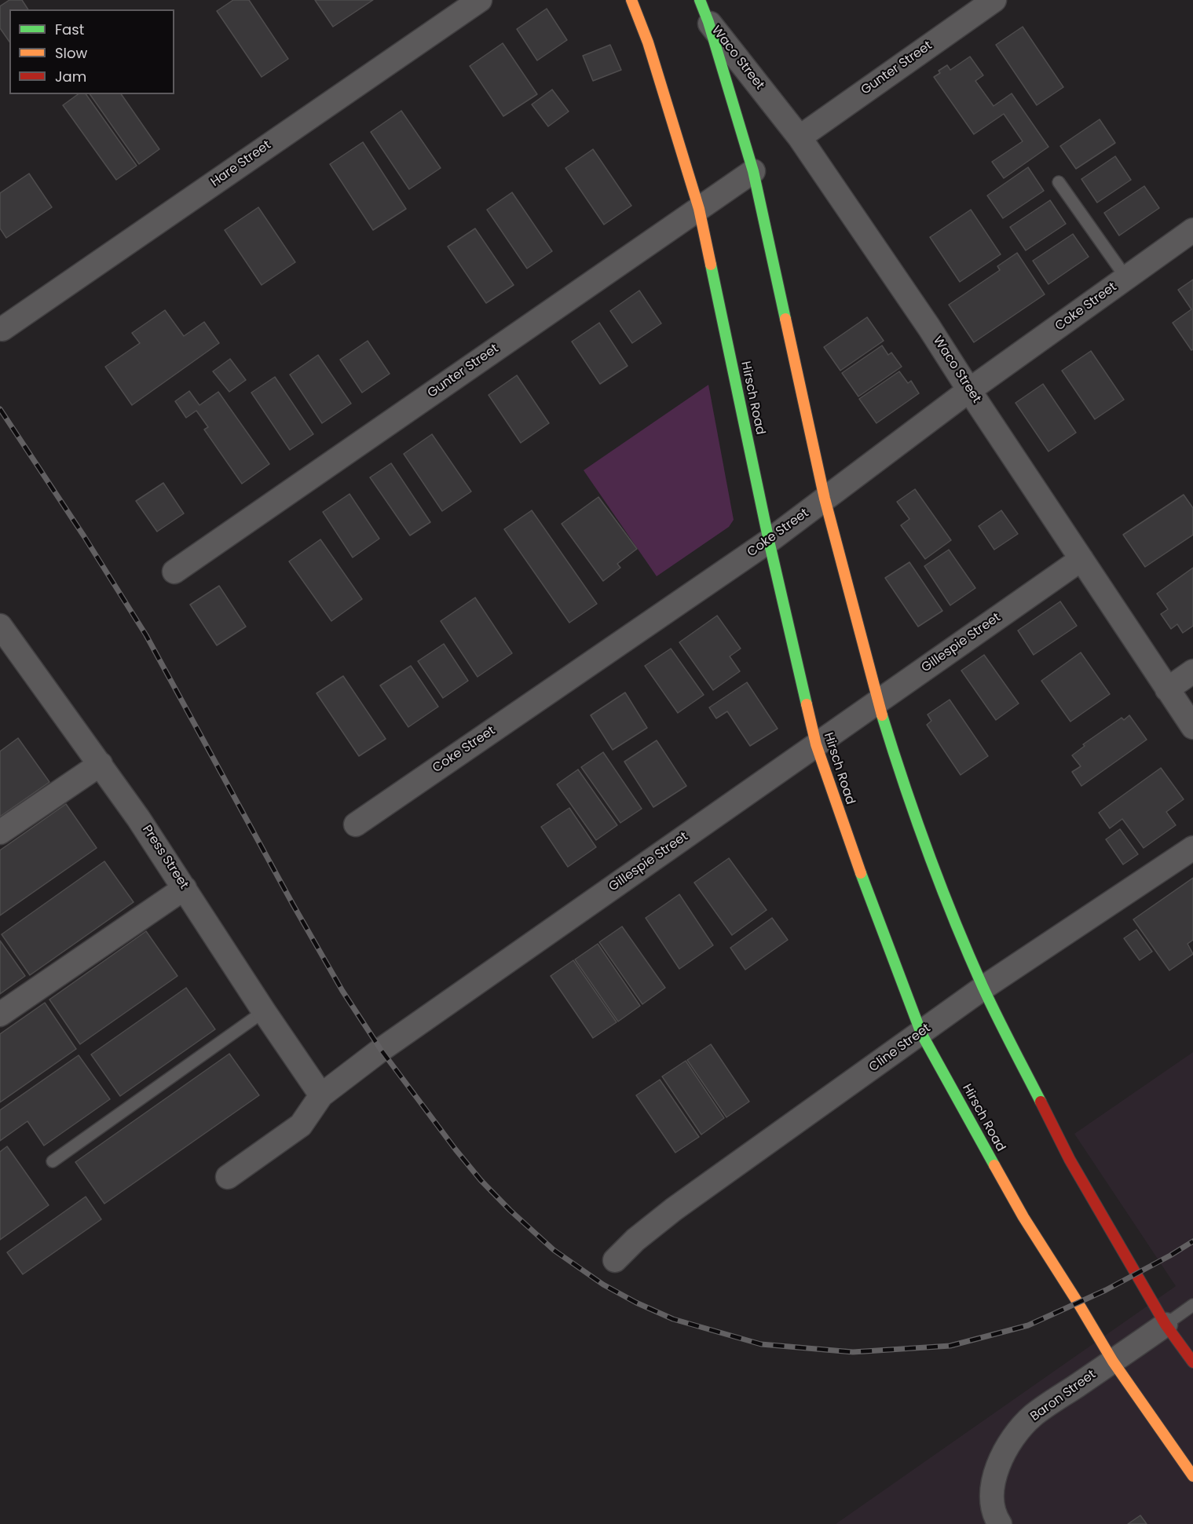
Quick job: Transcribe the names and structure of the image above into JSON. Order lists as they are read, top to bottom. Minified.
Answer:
{"streets":{"main road":["Hirsch Road"],"street":["Waco Street","Gunter Street","Hare Street","Coke Street","Gillespie Street","Press Street","Cline Street","Baron Street"]},"crossings":[["Waco Street","Gunter Street"],["Waco Street","Coke Street"],["Waco Street","Gillespie Street"],["Gunter Street","Hirsch Road"],["Coke Street","Hirsch Road"],["Hirsch Road","Gillespie Street"],["Hirsch Road","Cline Street"],["Hirsch Road","Baron Street"],["Gillespie Street","Press Street"]],"legend":["Fast","Slow","Jam"]}
